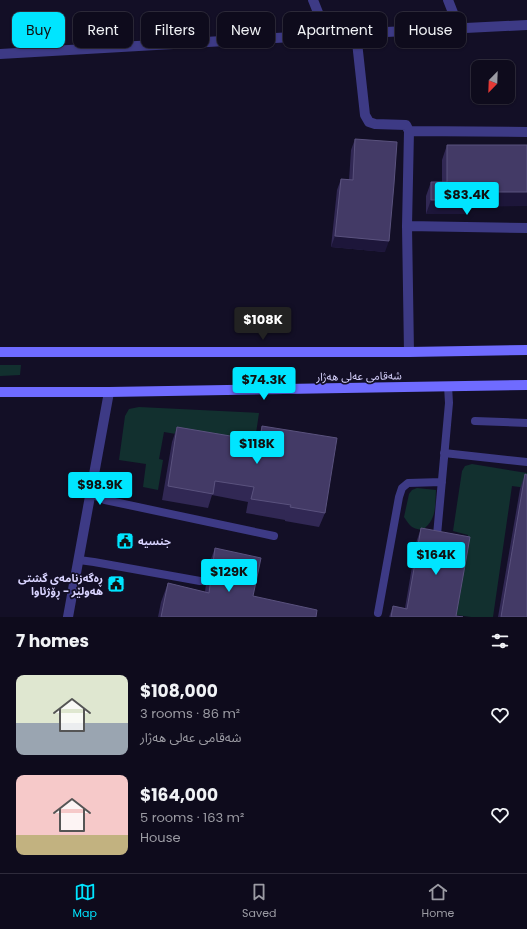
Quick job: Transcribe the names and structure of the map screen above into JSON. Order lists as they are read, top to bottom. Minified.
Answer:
{"streets":{"main road":["شەقامی عەلی هەژار"]},"places":{"public building":["جنسیە","ڕەگەزنامەی گشتی هەولێر - ڕۆژئاوا"]},"north":"bottom left","page":{"chip":["Buy","Rent","Filters","New","Apartment","House"],"price":["$83.4K","$108K","$74.3K","$118K","$98.9K","$164K","$129K"],"heading":"7 homes","list":[{"name":"$108,000","note":"3 rooms · 86 m² · شەقامی عەلی هەژار"},{"name":"$164,000","note":"5 rooms · 163 m² · House"}],"tabs":["Map","Saved","Home"]}}
